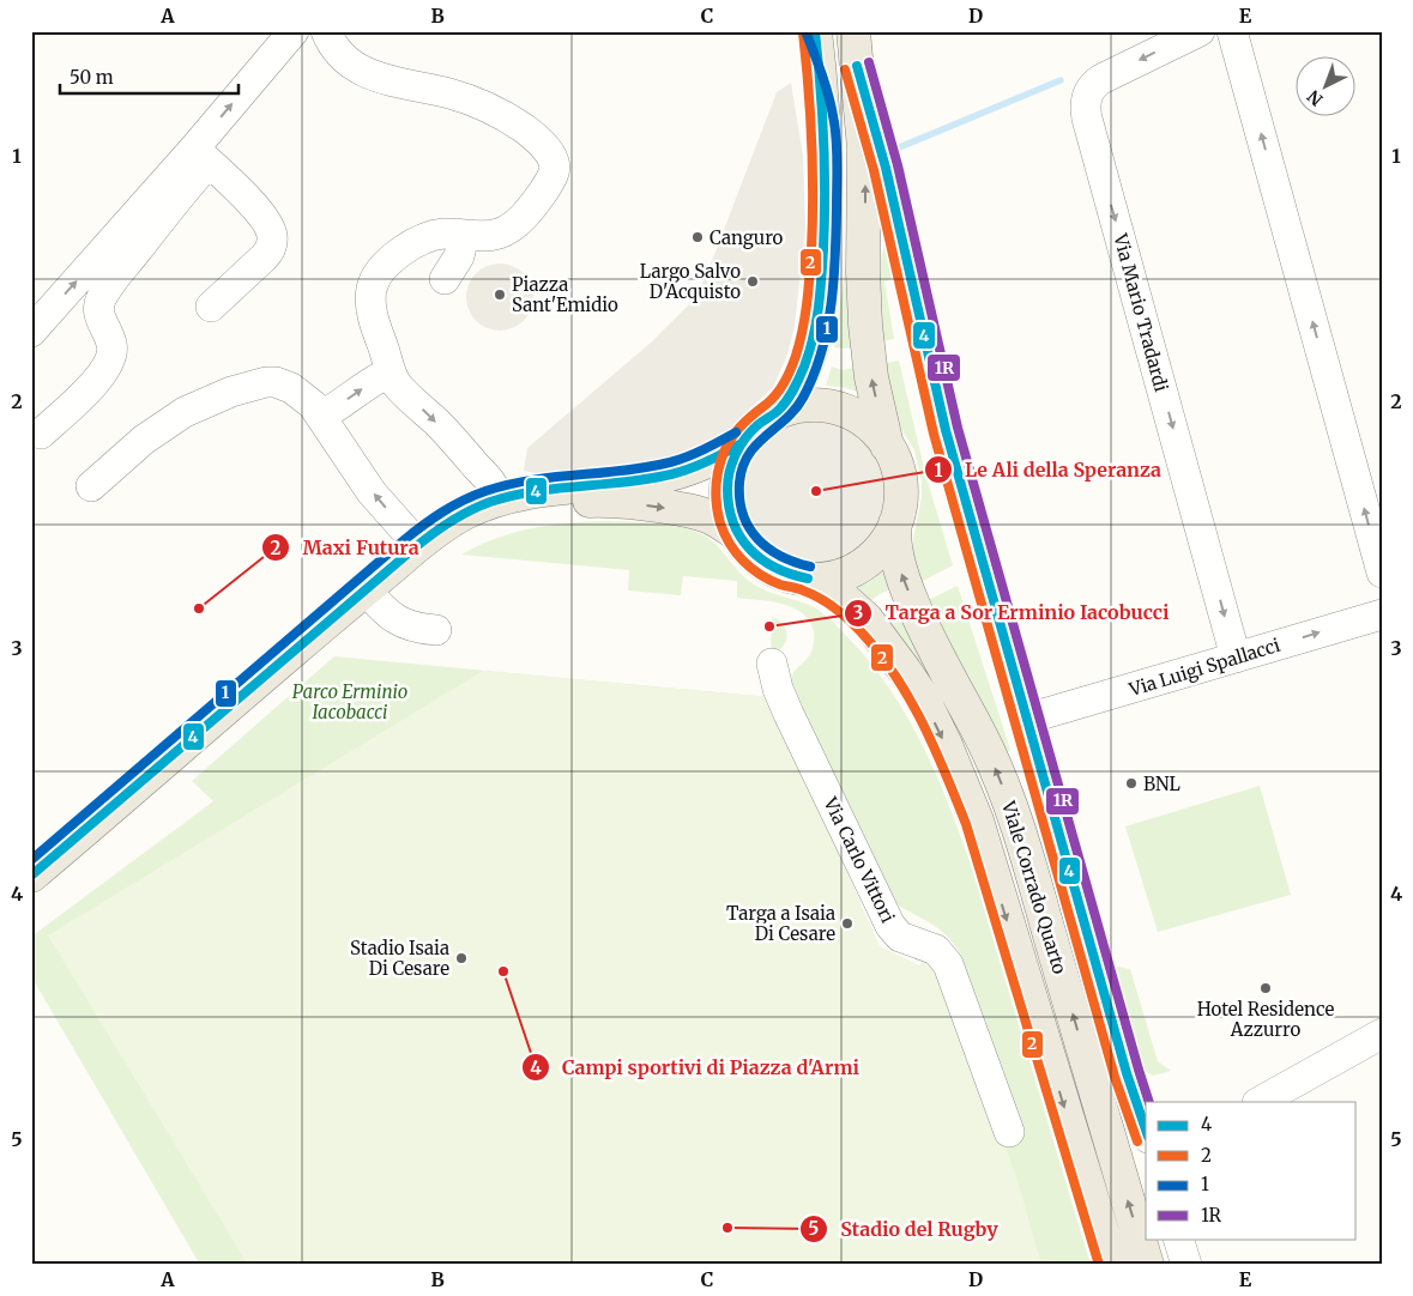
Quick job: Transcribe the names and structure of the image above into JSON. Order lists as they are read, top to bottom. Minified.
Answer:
{"streets":{"main road":["Viale Corrado Quarto"],"street":["Via Mario Tradardi","Via Luigi Spallacci","Via Carlo Vittori"]},"crossings":[["Via Mario Tradardi","Via Luigi Spallacci"],["Via Luigi Spallacci","Viale Corrado Quarto"]],"one_way":["Via Luigi Spallacci"],"parks":["Parco Erminio Iacobacci"],"places":["Canguro","Largo Salvo D'Acquisto","Piazza Sant'Emidio","Le Ali della Speranza","Maxi Futura","Targa a Sor Erminio Iacobucci","BNL","Targa a Isaia Di Cesare","Stadio Isaia Di Cesare","Campi sportivi di Piazza d'Armi","Hotel Residence Azzurro","Stadio del Rugby"],"lines":["transit line 4","transit line 1","transit line 2","transit line 1R"],"legend":["4","2","1","1R"],"scale_bar":"50 m","north":"bottom left","grid":{"columns":["A","B","C","D","E"],"rows":["1","2","3","4","5"]}}
